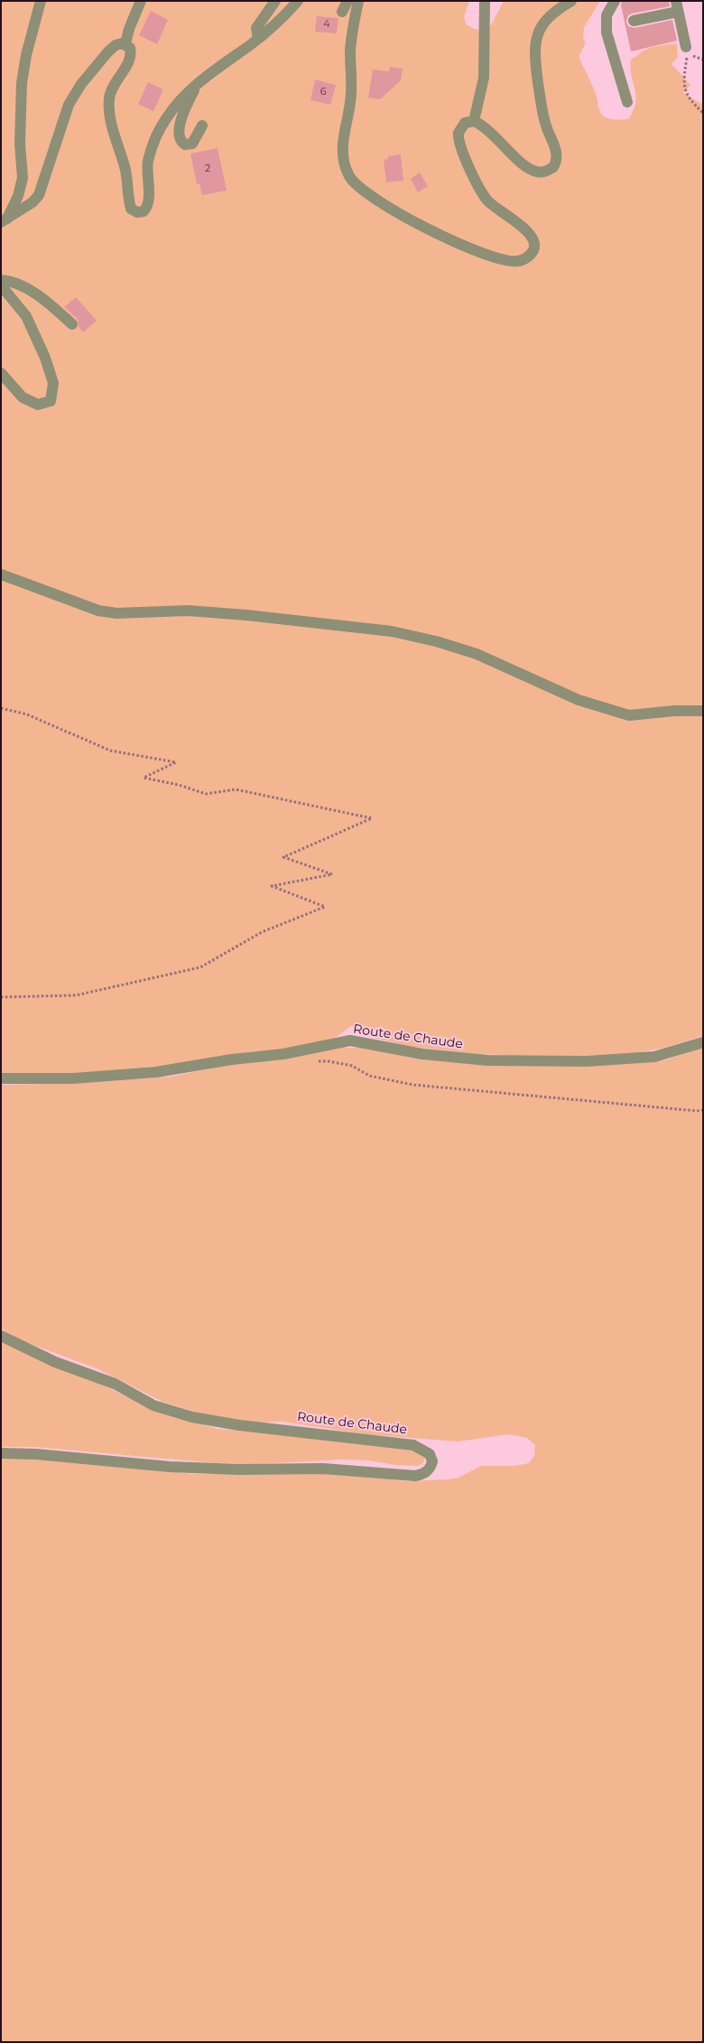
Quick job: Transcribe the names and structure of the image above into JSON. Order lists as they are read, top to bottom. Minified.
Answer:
{"streets":{"street":["Route de Chaude"]},"house_numbers":["4","6","2"]}
